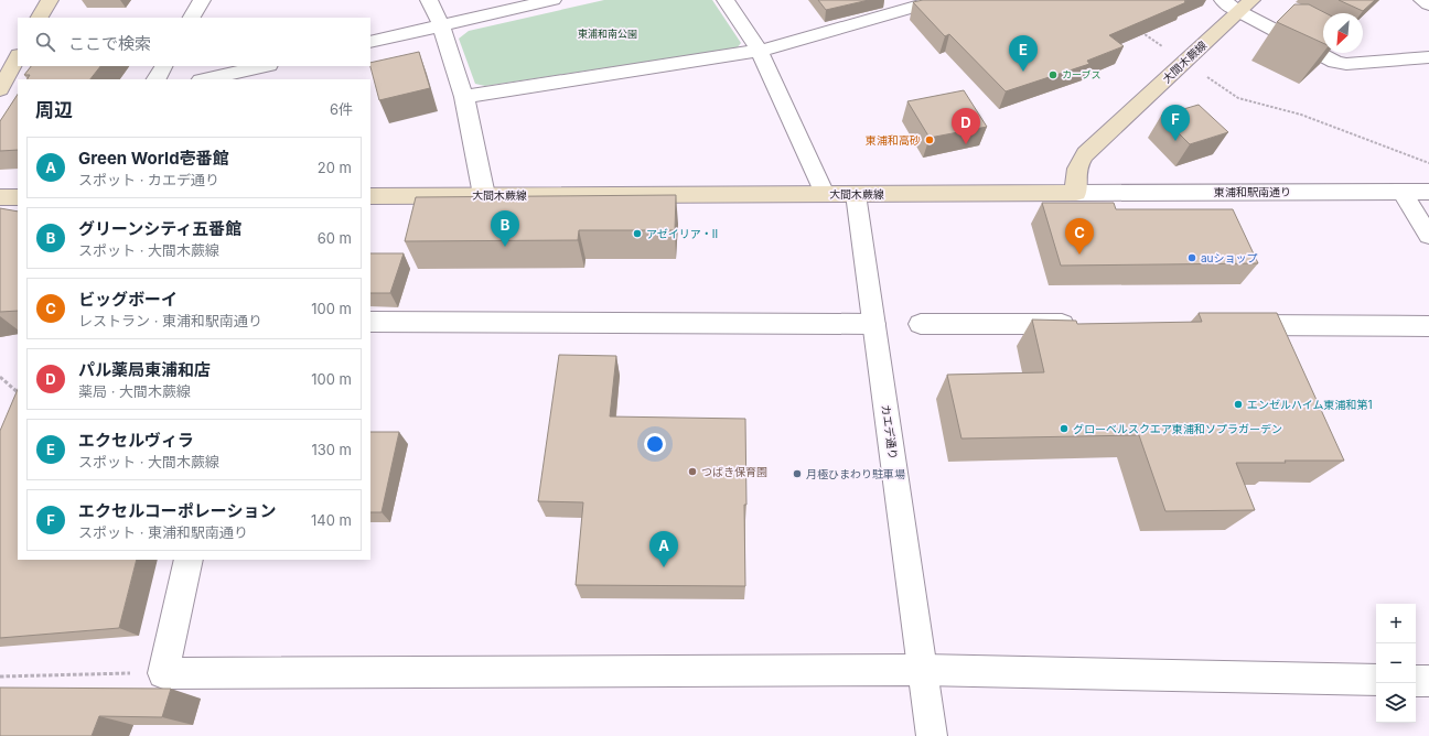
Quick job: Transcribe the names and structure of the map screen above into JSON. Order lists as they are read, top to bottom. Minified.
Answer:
{"streets":{"main road":["大間木蕨線"],"street":["東浦和駅南通り","カエデ通り"]},"crossings":[["大間木蕨線","東浦和駅南通り"],["大間木蕨線","カエデ通り"]],"parks":["東浦和南公園"],"places":["カーブス","東浦和高砂","アゼイリア・Ⅱ","auショップ","エンゼルハイム東浦和第1","グローベルスクエア東浦和ソプラガーデン","つばき保育園","月極ひまわり駐車場"],"north":"bottom left","page":{"search":"ここで検索","pins":["E","F","D","B","C","A"],"heading":["周辺","6件"],"list":[{"mark":"A","name":"Green World壱番館","note":"スポット · カエデ通り","value":"20 m"},{"mark":"B","name":"グリーンシティ五番館","note":"スポット · 大間木蕨線","value":"60 m"},{"mark":"C","name":"ビッグボーイ","note":"レストラン · 東浦和駅南通り","value":"100 m"},{"mark":"D","name":"パル薬局東浦和店","note":"薬局 · 大間木蕨線","value":"100 m"},{"mark":"E","name":"エクセルヴィラ","note":"スポット · 大間木蕨線","value":"130 m"},{"mark":"F","name":"エクセルコーポレーション","note":"スポット · 東浦和駅南通り","value":"140 m"}],"map_buttons":["+","−"]}}
